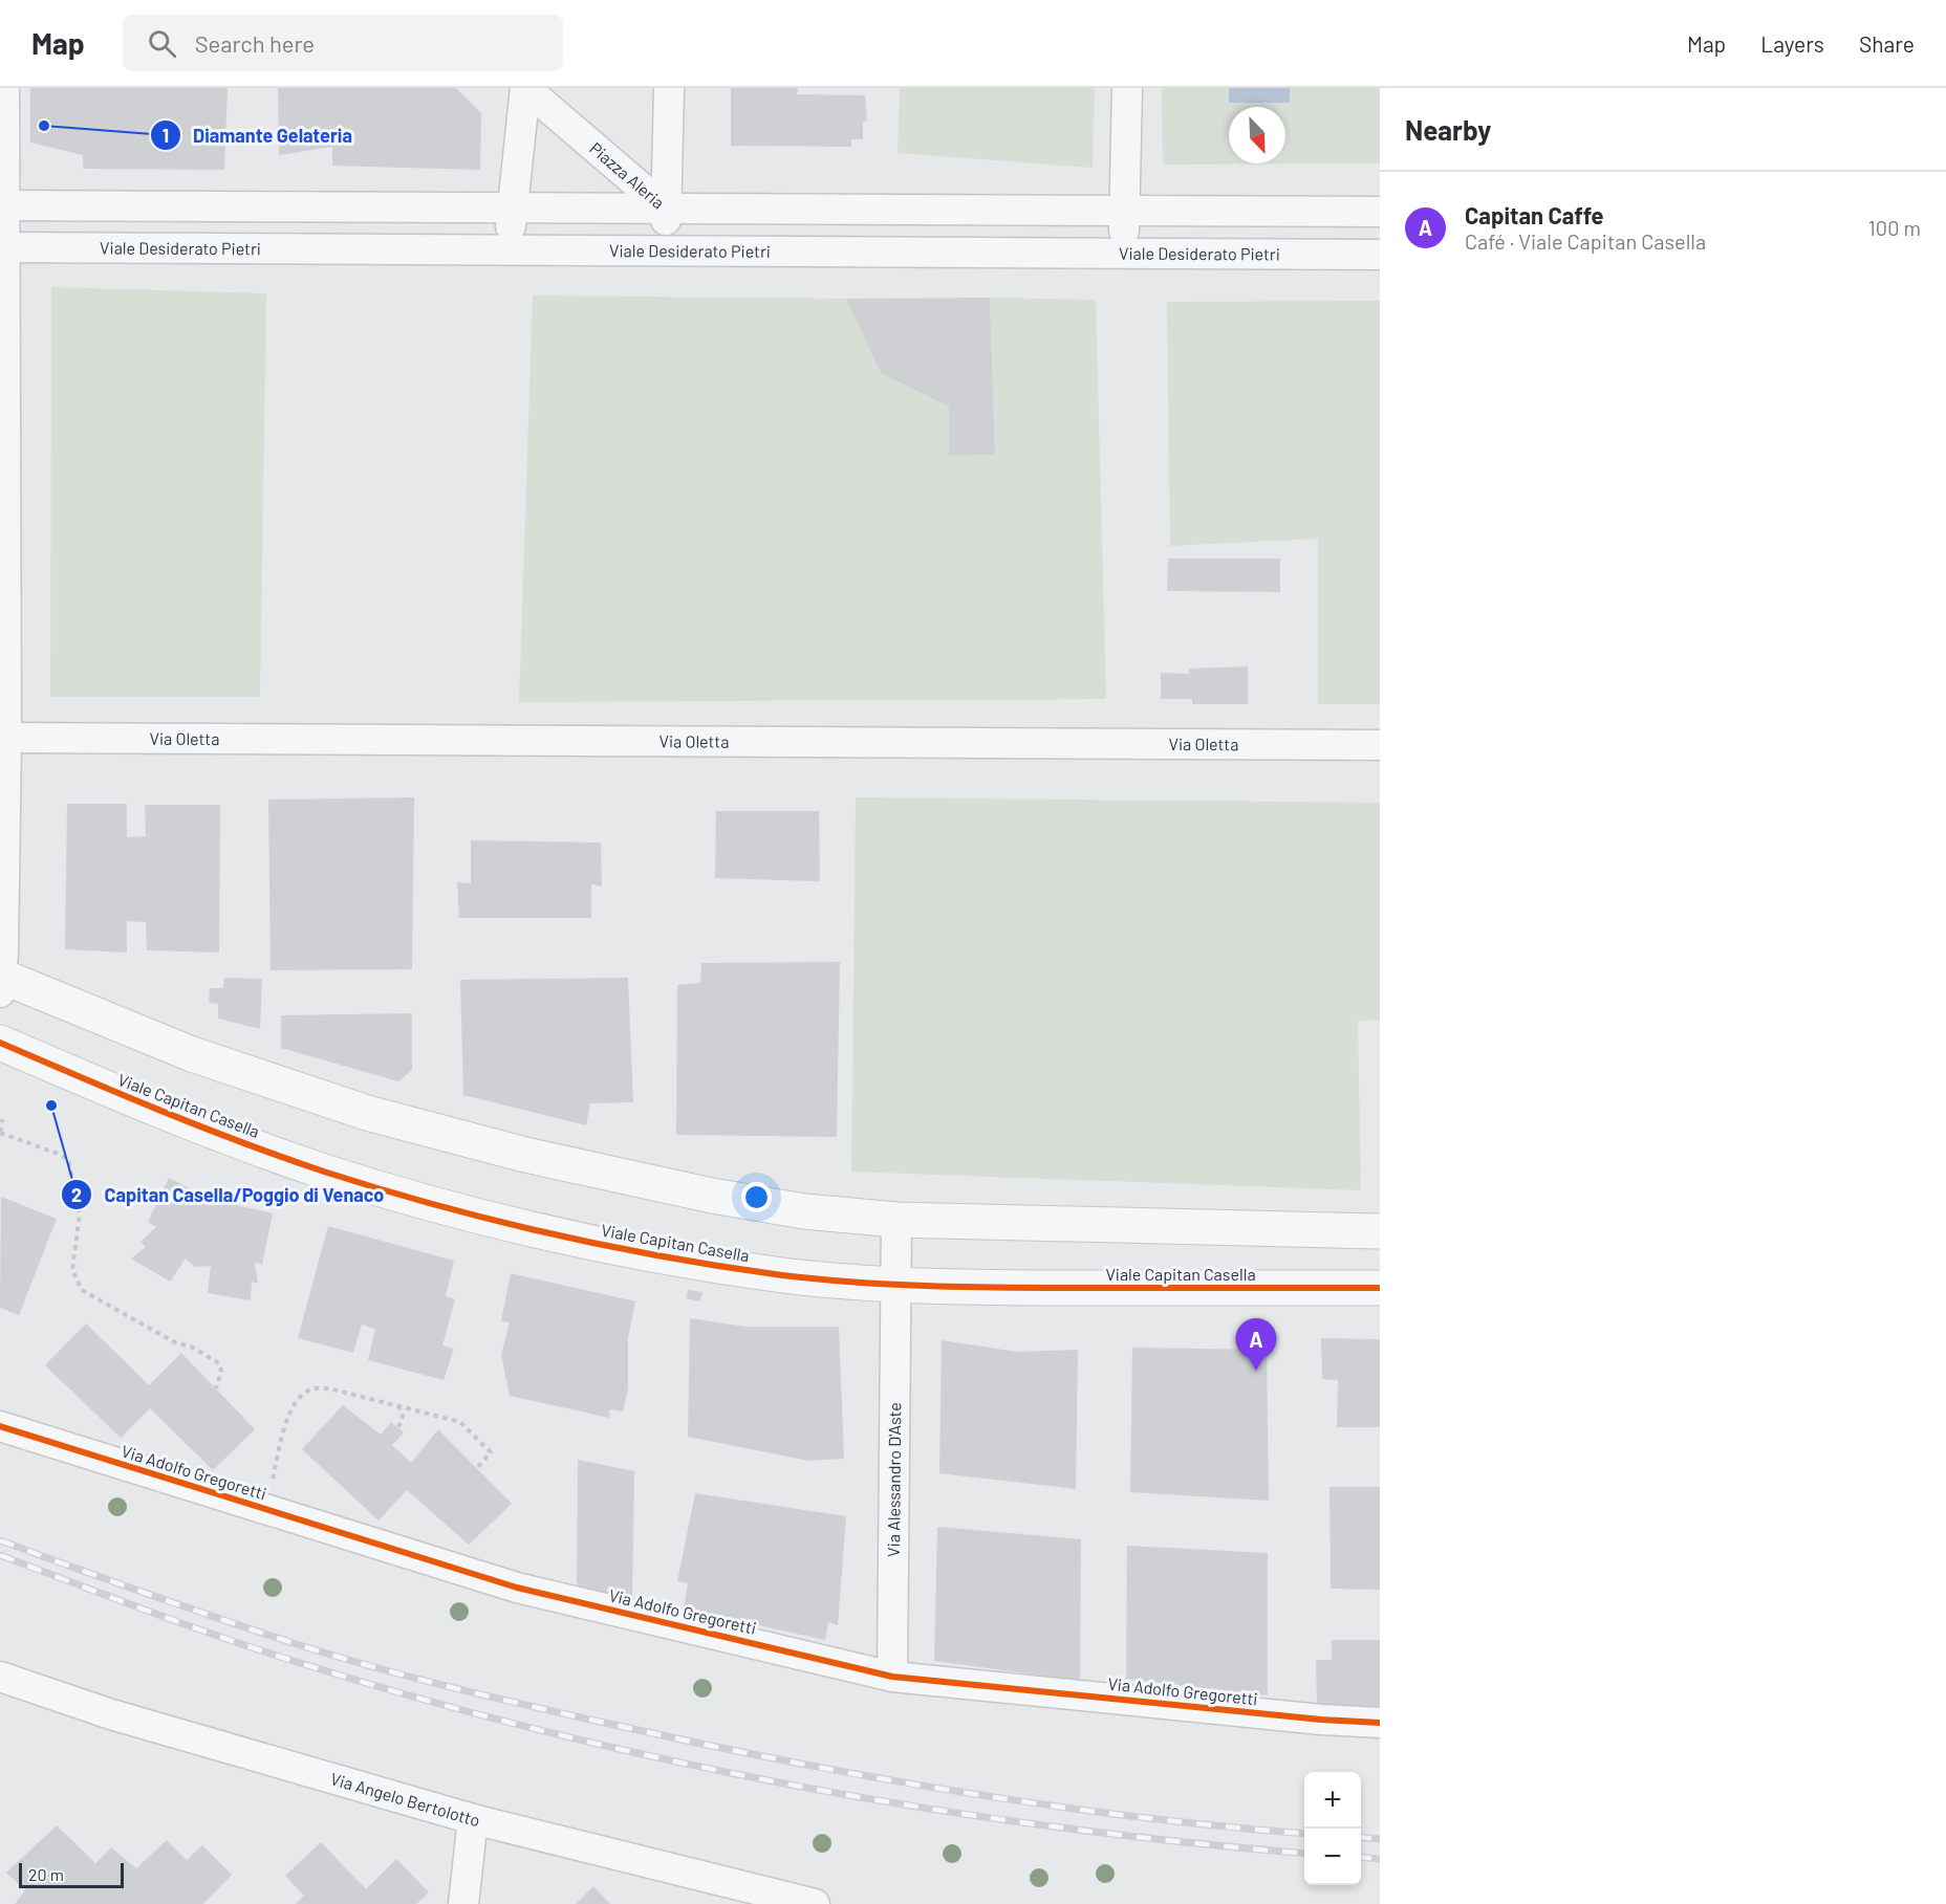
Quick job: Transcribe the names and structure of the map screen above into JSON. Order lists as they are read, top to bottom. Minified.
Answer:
{"streets":{"street":["Piazza Aleria","Viale Desiderato Pietri","Via Oletta","Viale Capitan Casella","Via Adolfo Gregoretti","Via Alessandro D'Aste","Via Angelo Bertolotto"]},"crossings":[["Piazza Aleria","Viale Desiderato Pietri"],["Viale Capitan Casella","Via Alessandro D'Aste"],["Via Adolfo Gregoretti","Via Alessandro D'Aste"]],"places":["Diamante Gelateria","Capitan Casella/Poggio di Venaco"],"scale_bar":"20 m","north":"bottom right","page":{"header":"Map","search":"Search here","nav":["Map","Layers","Share"],"heading":"Nearby","list":[{"mark":"A","name":"Capitan Caffe","note":"Café · Viale Capitan Casella","value":"100 m"}],"pins":"A","map_buttons":["+","−"],"scale":"20 m"}}
